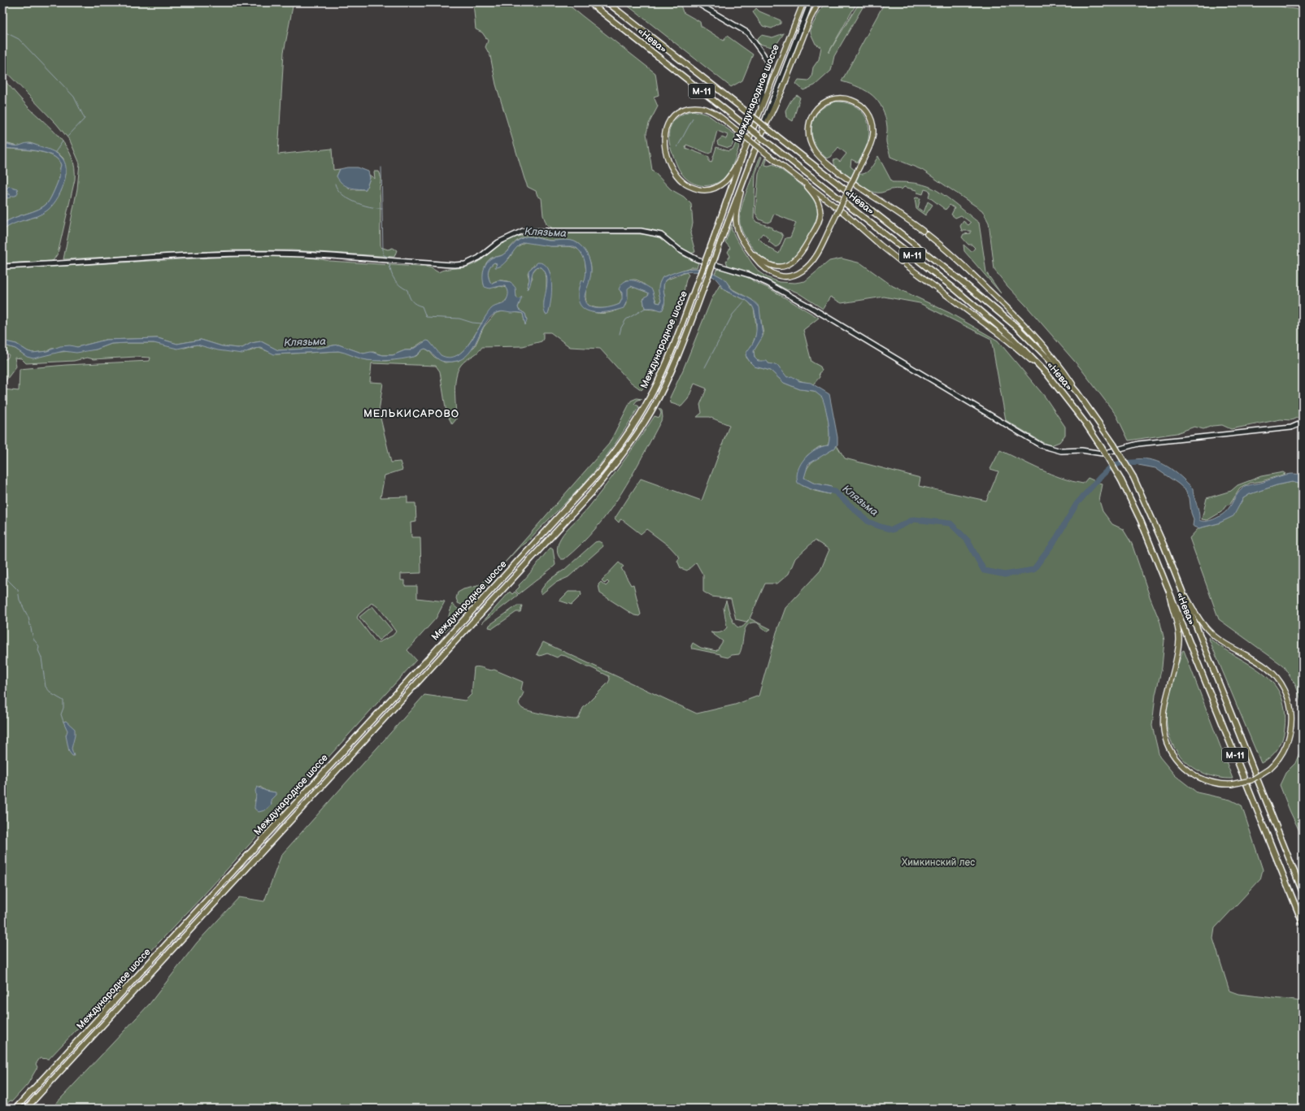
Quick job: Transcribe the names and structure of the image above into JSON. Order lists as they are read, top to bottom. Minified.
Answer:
{"streets":{"highway":["«Нева»","М-11","Международное шоссе"]},"crossings":[["«Нева»","М-11"],["М-11","Международное шоссе"]],"districts":["МЕЛЬКИСАРОВО"],"water":["Клязьма"],"parks":["Химкинский лес"]}
